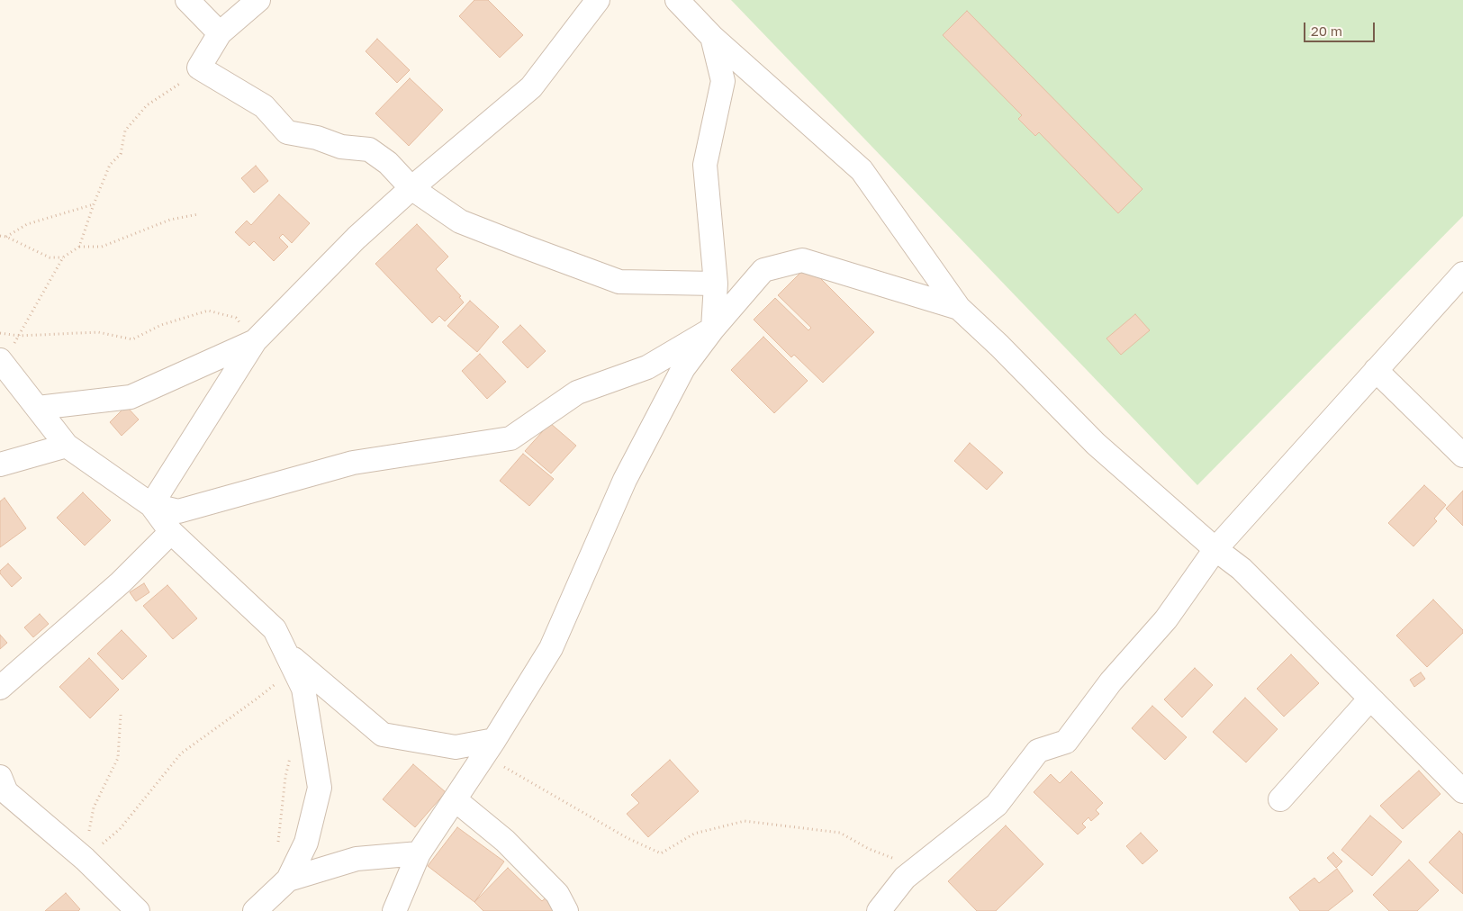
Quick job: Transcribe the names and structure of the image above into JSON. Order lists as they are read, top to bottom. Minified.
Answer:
{"scale_bar":"20 m"}
